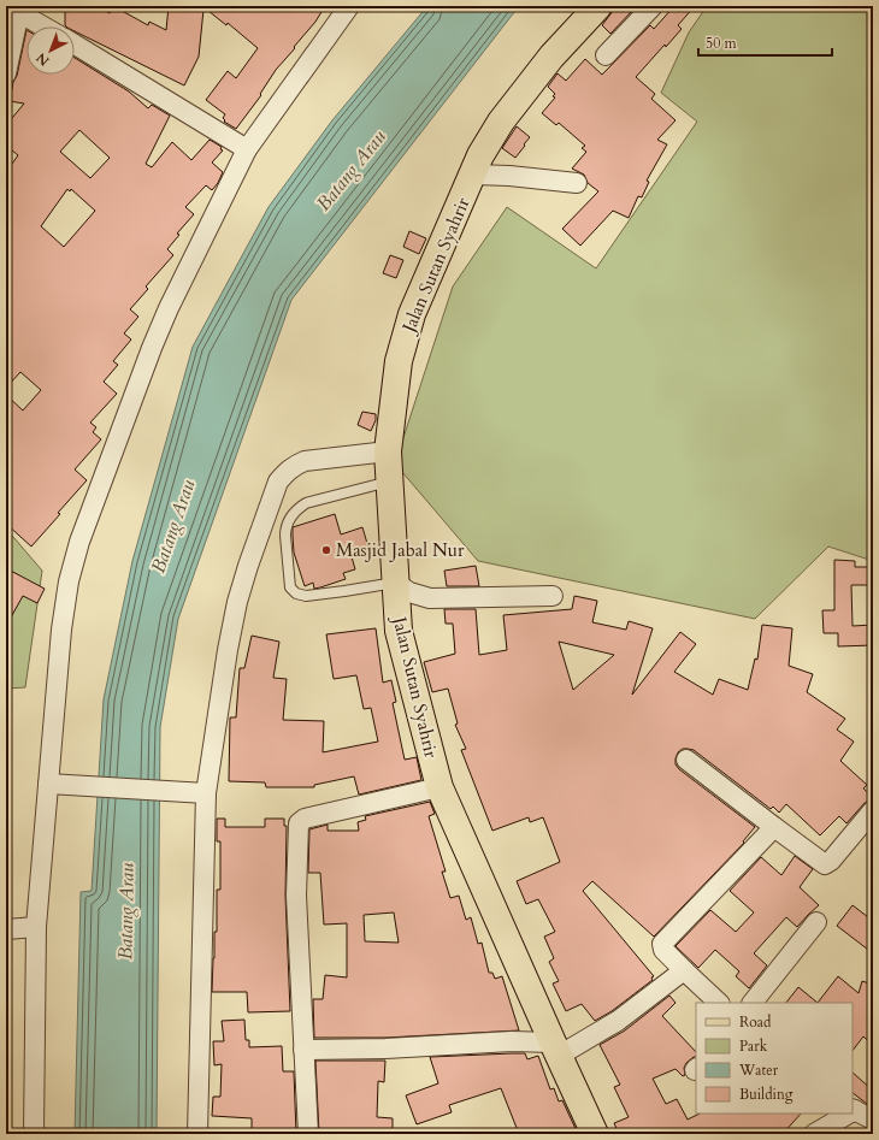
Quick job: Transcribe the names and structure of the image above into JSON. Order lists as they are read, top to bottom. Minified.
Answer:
{"streets":{"main road":["Jalan Sutan Syahrir"]},"water":["Batang Arau"],"places":["Masjid Jabal Nur"],"legend":["Road","Park","Water","Building"],"scale_bar":"50 m","north":"bottom left"}
